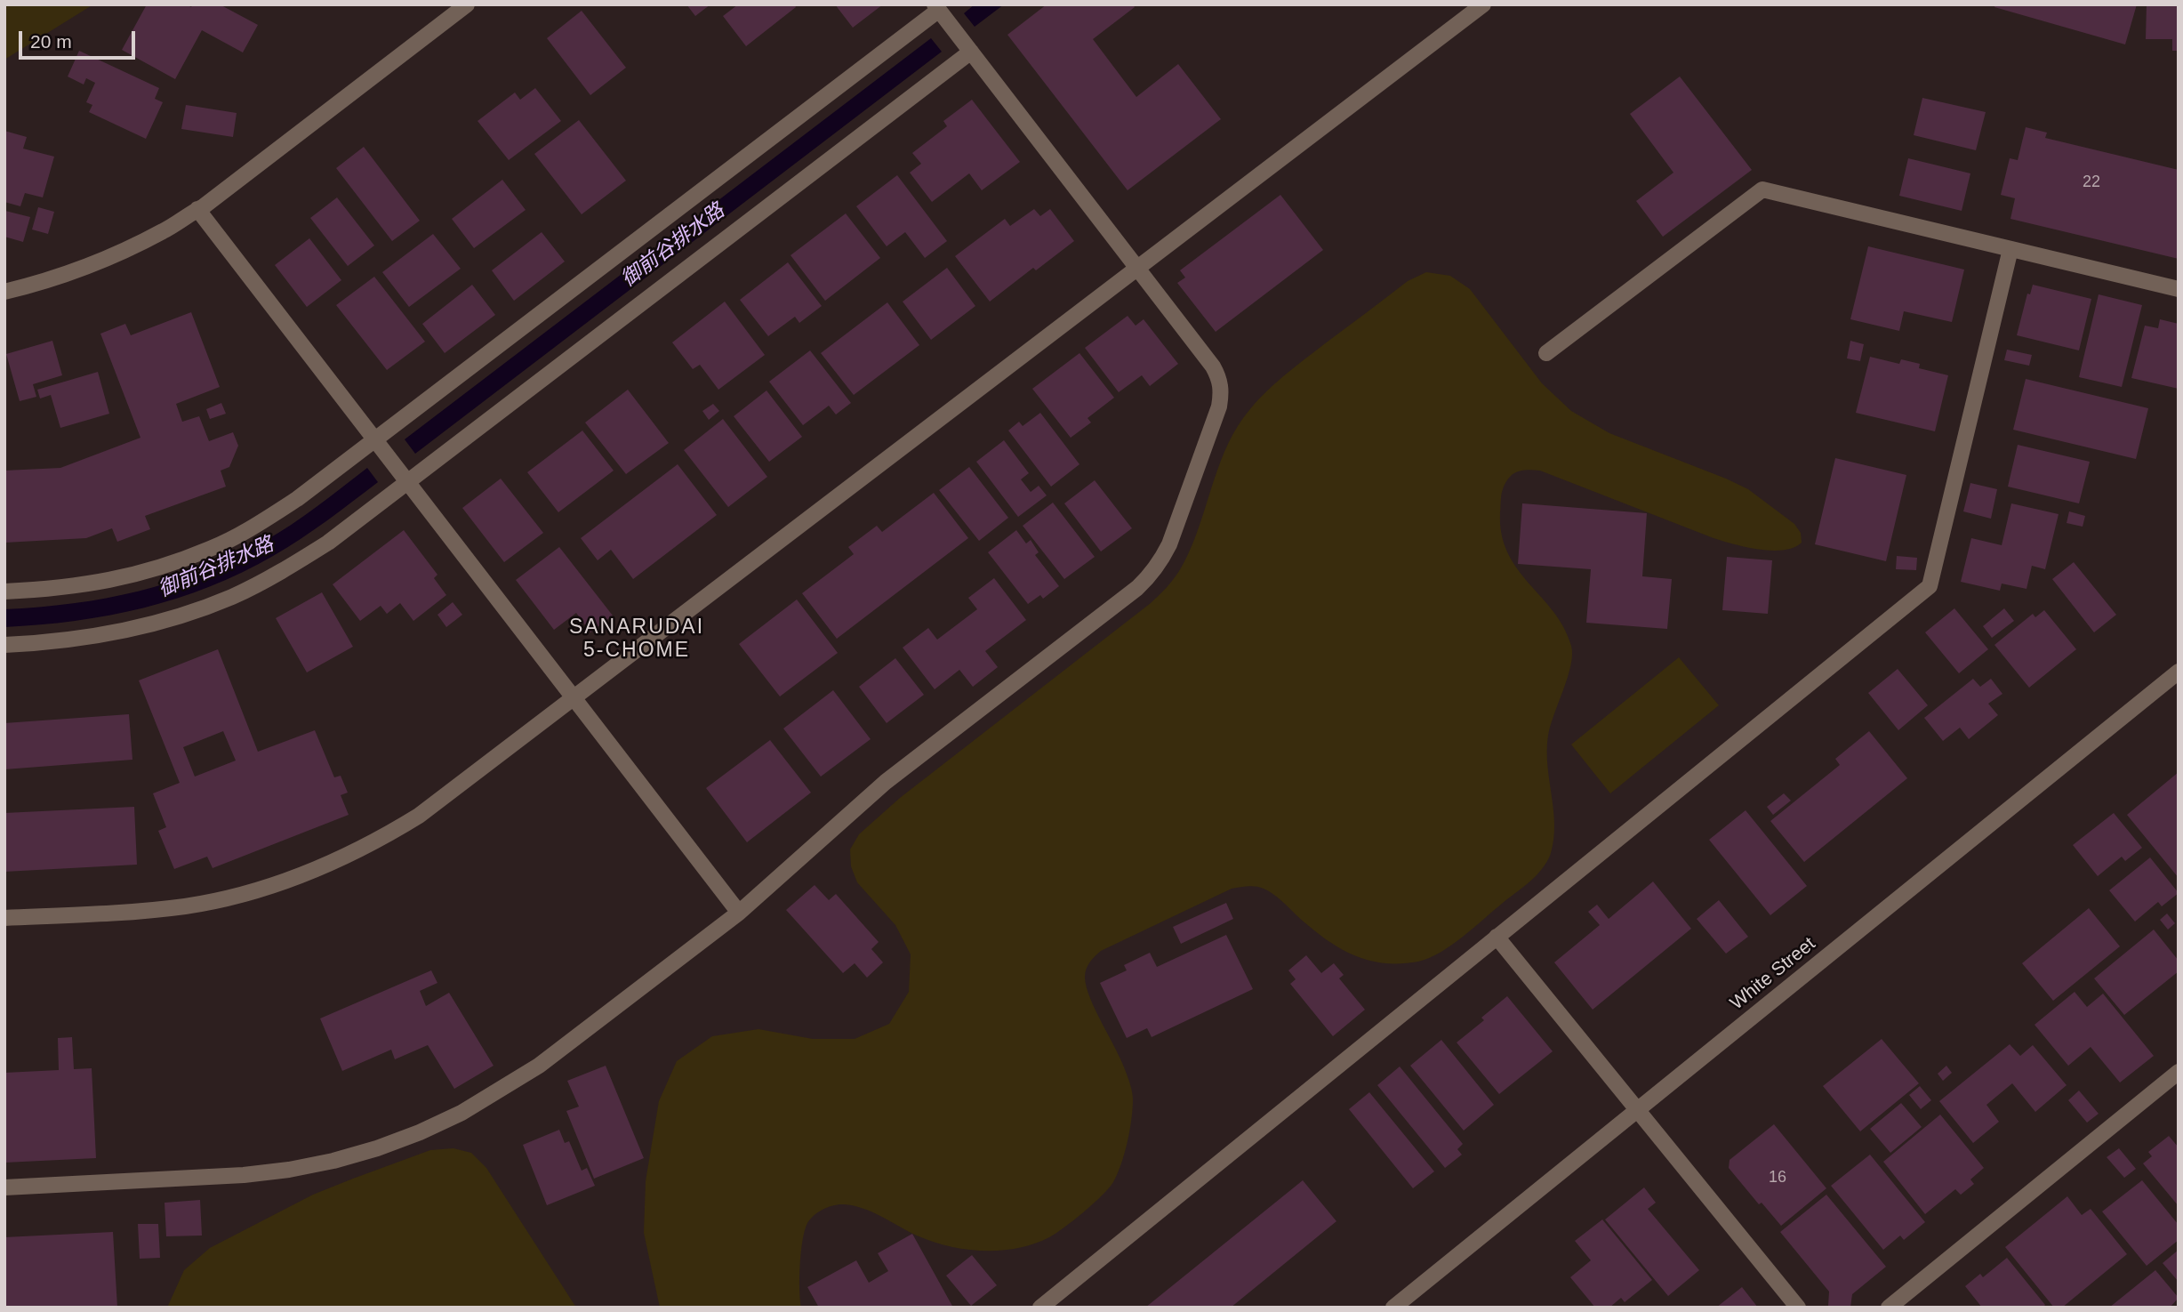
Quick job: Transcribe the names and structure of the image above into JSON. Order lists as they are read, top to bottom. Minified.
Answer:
{"streets":{"street":["White Street"]},"districts":["SANARUDAI 5-CHOME"],"water":["御前谷排水路"],"house_numbers":["22","16"],"scale_bar":"20 m"}
